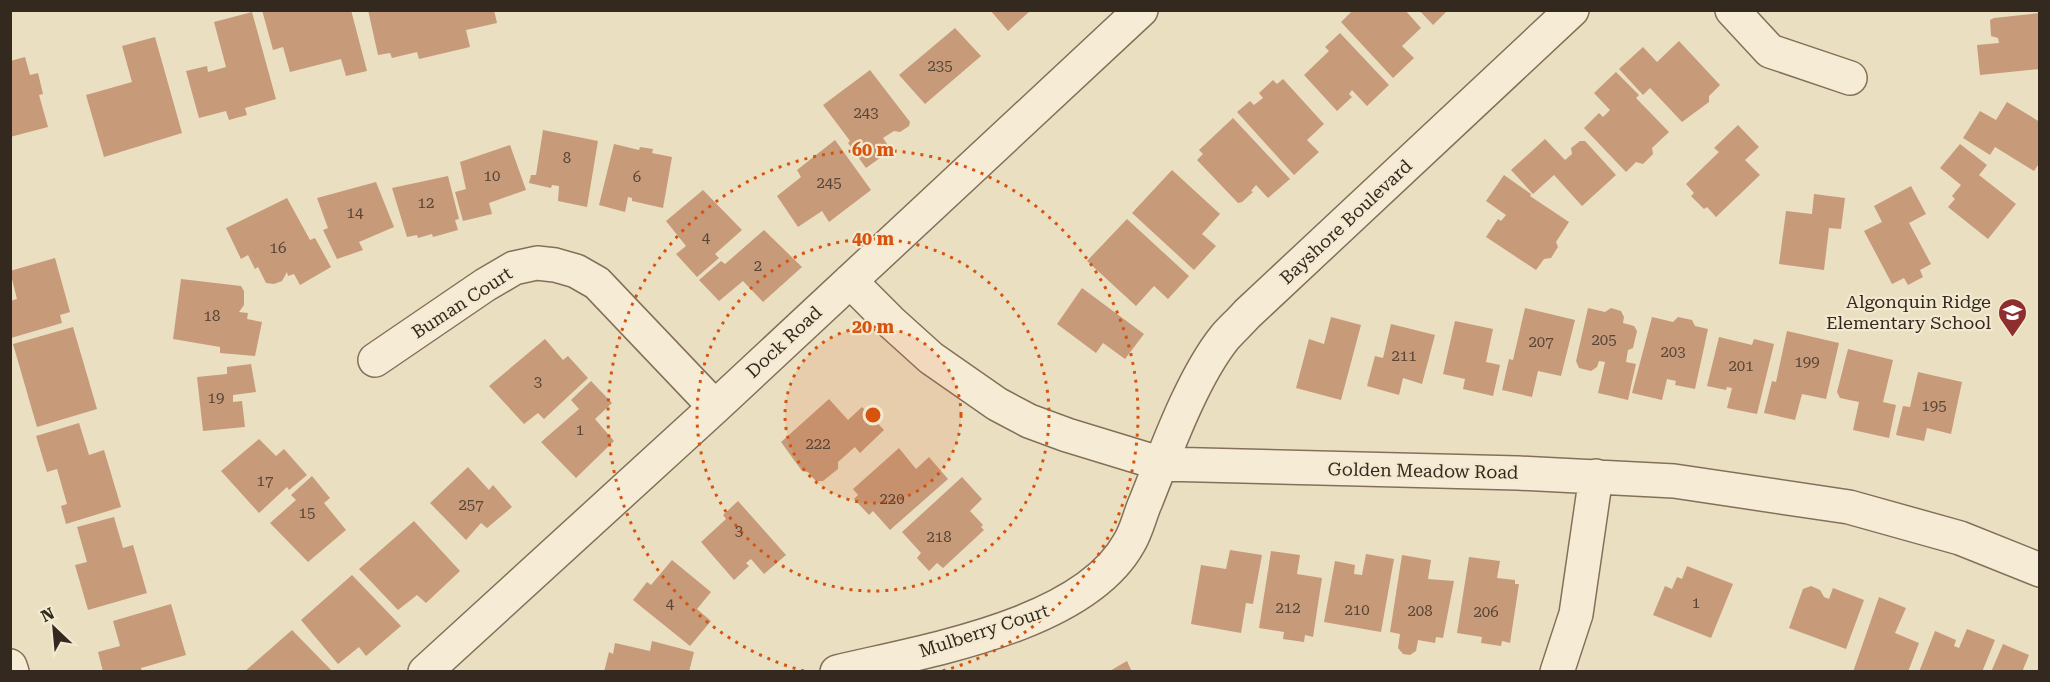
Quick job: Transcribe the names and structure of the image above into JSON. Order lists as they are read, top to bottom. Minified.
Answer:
{"streets":{"street":["Bayshore Boulevard","Buman Court","Dock Road","Golden Meadow Road","Mulberry Court"]},"crossings":[["Bayshore Boulevard","Golden Meadow Road"],["Bayshore Boulevard","Mulberry Court"],["Buman Court","Dock Road"],["Dock Road","Golden Meadow Road"],["Golden Meadow Road","Mulberry Court"]],"places":{"school or university":["Algonquin Ridge Elementary School"]},"house_numbers":["235","243","8","10","6","245","12","14","4","16","2","18","205","207","203","211","199","201","3","19","195","1","222","17","220","257","15","3","218","1","4","212","210","208","206"],"north":"top left","rings":["60 m","40 m","20 m"]}
